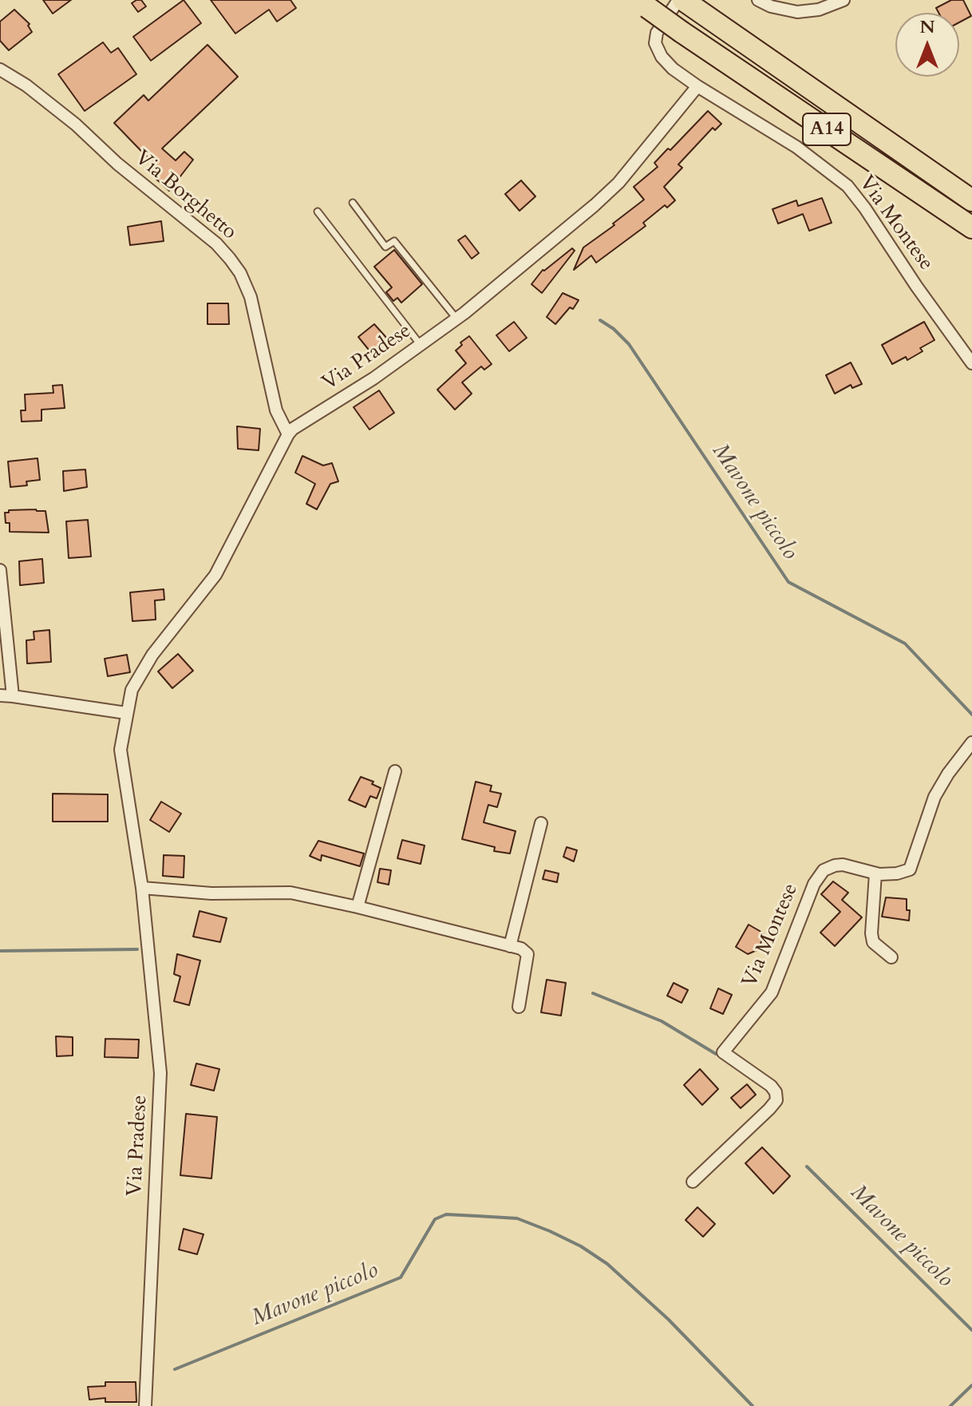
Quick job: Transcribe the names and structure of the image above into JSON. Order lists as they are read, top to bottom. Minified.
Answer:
{"streets":{"highway":["A14"],"street":["Via Borghetto","Via Montese","Via Pradese"]},"crossings":[["A14","Via Montese"],["Via Borghetto","Via Pradese"],["Via Montese","Via Pradese"]],"water":["Mavone piccolo"],"north":"top"}
